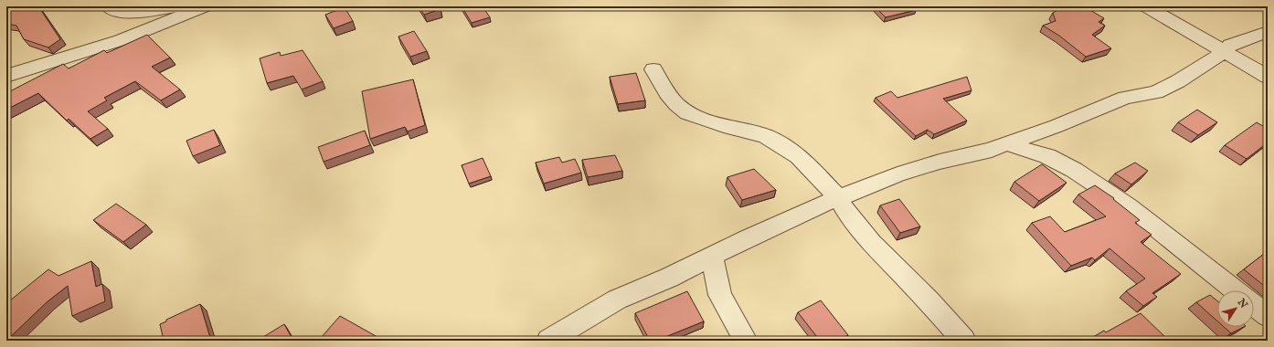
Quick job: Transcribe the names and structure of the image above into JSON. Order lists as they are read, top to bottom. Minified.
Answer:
{"north":"top right"}
